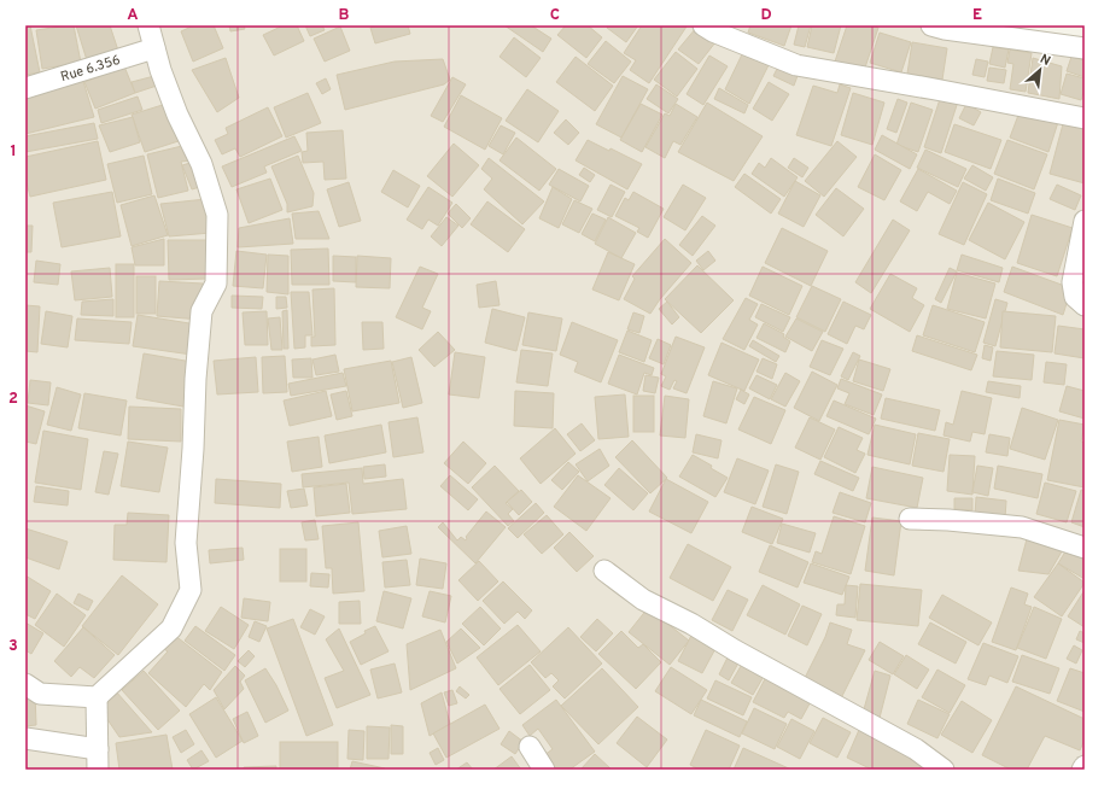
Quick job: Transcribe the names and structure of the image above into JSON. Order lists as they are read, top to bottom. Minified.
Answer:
{"streets":{"street":["Rue 6.356"]},"north":"top right","grid":{"columns":["A","B","C","D","E"],"rows":["1","2","3"]}}
